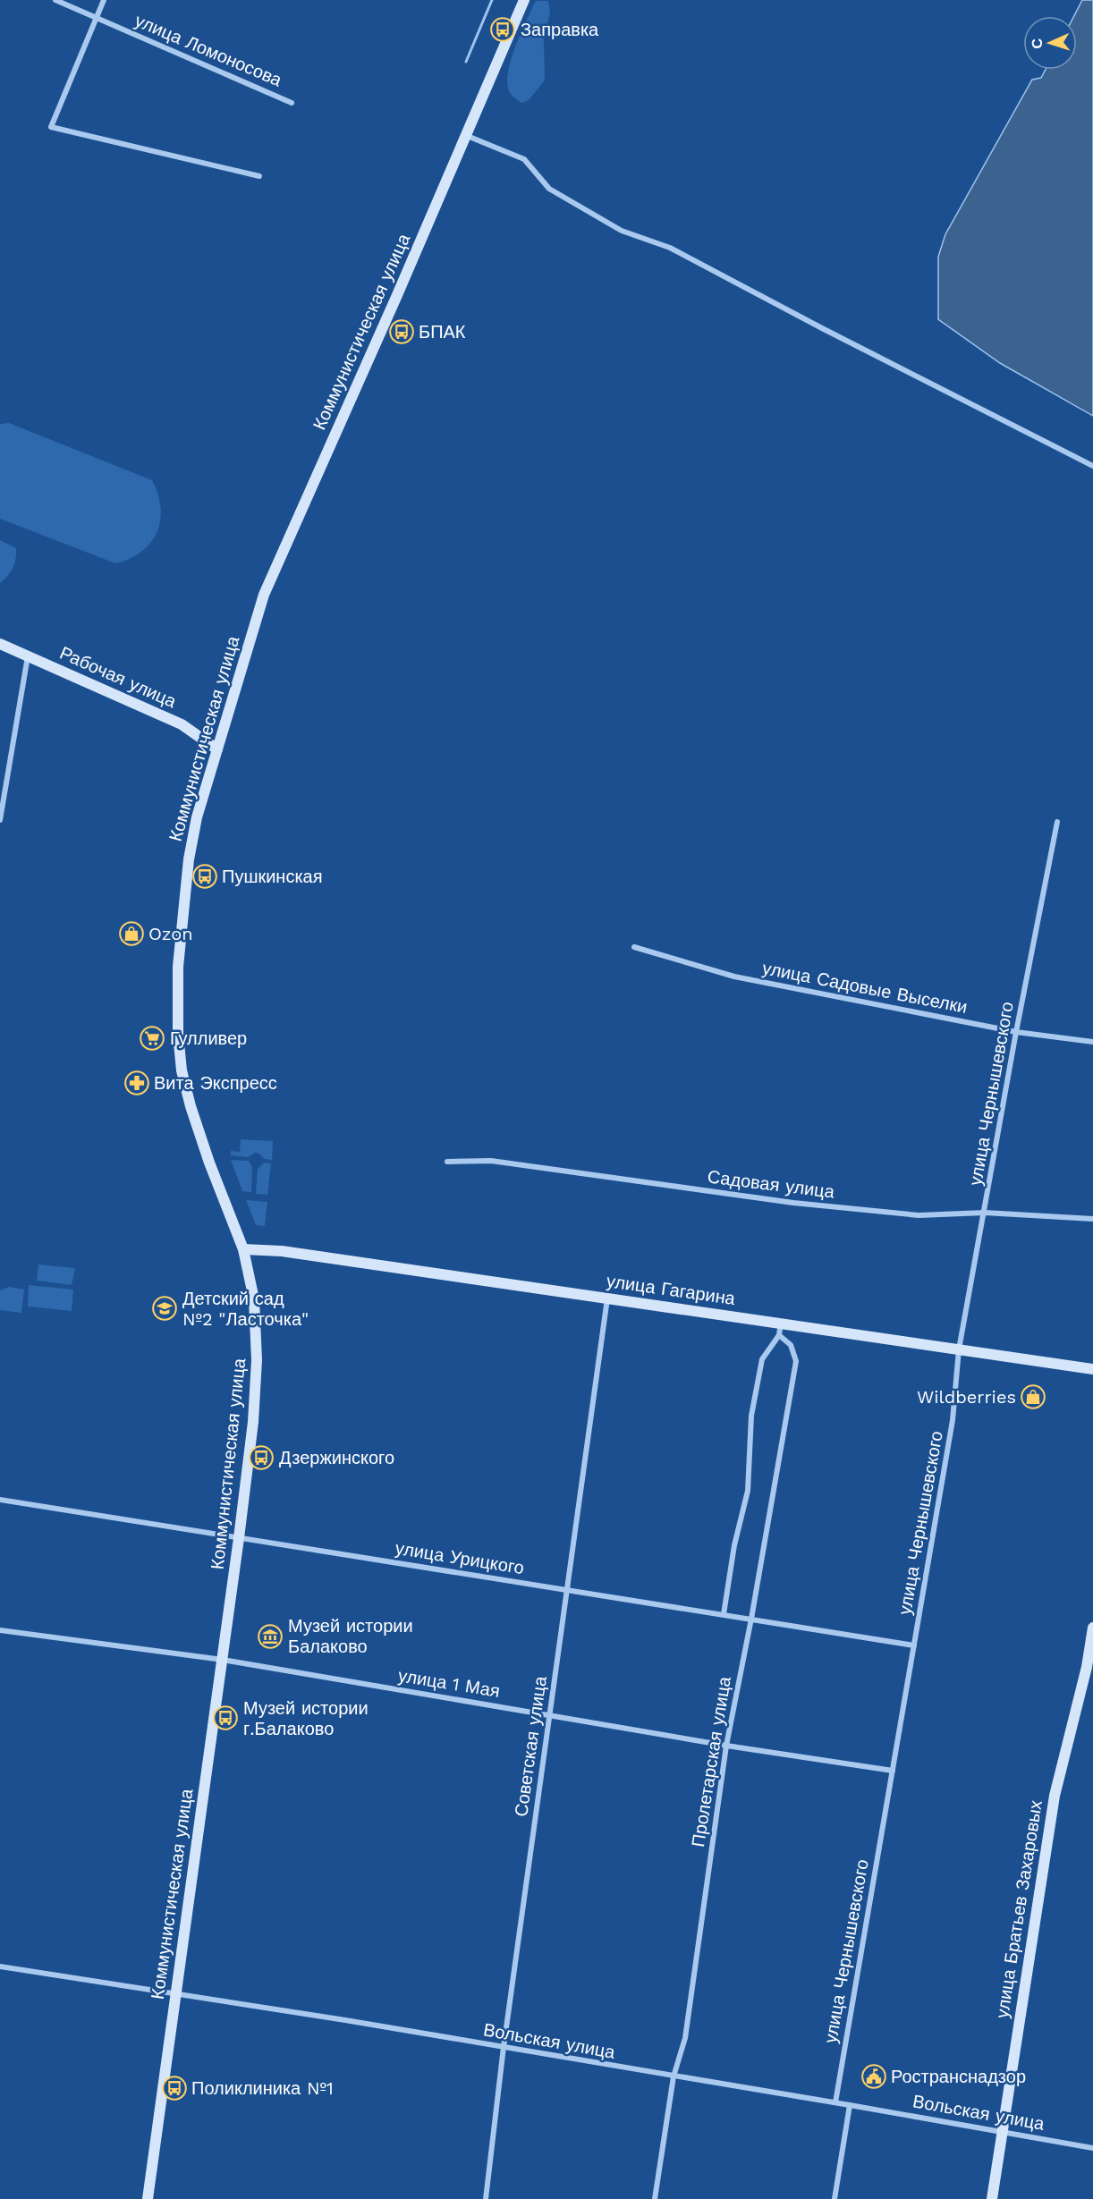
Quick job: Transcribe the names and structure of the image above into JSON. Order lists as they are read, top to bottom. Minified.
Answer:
{"streets":{"main road":["Коммунистическая улица","Рабочая улица","улица Гагарина","улица Братьев Захаровых"],"street":["улица Ломоносова","улица Садовые Выселки","улица Чернышевского","Садовая улица","улица Урицкого","улица 1 Мая","Советская улица","Пролетарская улица","Вольская улица"]},"crossings":[["Коммунистическая улица","Рабочая улица"],["Коммунистическая улица","улица Гагарина"],["Коммунистическая улица","улица Урицкого"],["Коммунистическая улица","улица 1 Мая"],["Коммунистическая улица","Вольская улица"],["улица Садовые Выселки","улица Чернышевского"],["улица Чернышевского","Садовая улица"],["улица Чернышевского","улица Гагарина"],["улица Чернышевского","улица Урицкого"],["улица Чернышевского","улица 1 Мая"],["улица Чернышевского","Вольская улица"],["улица Гагарина","Советская улица"],["улица Урицкого","Советская улица"],["улица Урицкого","Пролетарская улица"],["улица 1 Мая","Советская улица"],["улица 1 Мая","Пролетарская улица"],["Советская улица","Вольская улица"],["Пролетарская улица","Вольская улица"],["улица Братьев Захаровых","Вольская улица"]],"places":{"bus stop":["Заправка","БПАК","Пушкинская","Дзержинского","Музей истории г.Балаково","Поликлиника №1"],"shop":["Ozon","Wildberries"],"supermarket":["Гулливер"],"pharmacy":["Вита Экспресс"],"school or university":["Детский сад №2 \"Ласточка\""],"museum":["Музей истории Балаково"],"public building":["Ространснадзор"]},"north":"left"}
